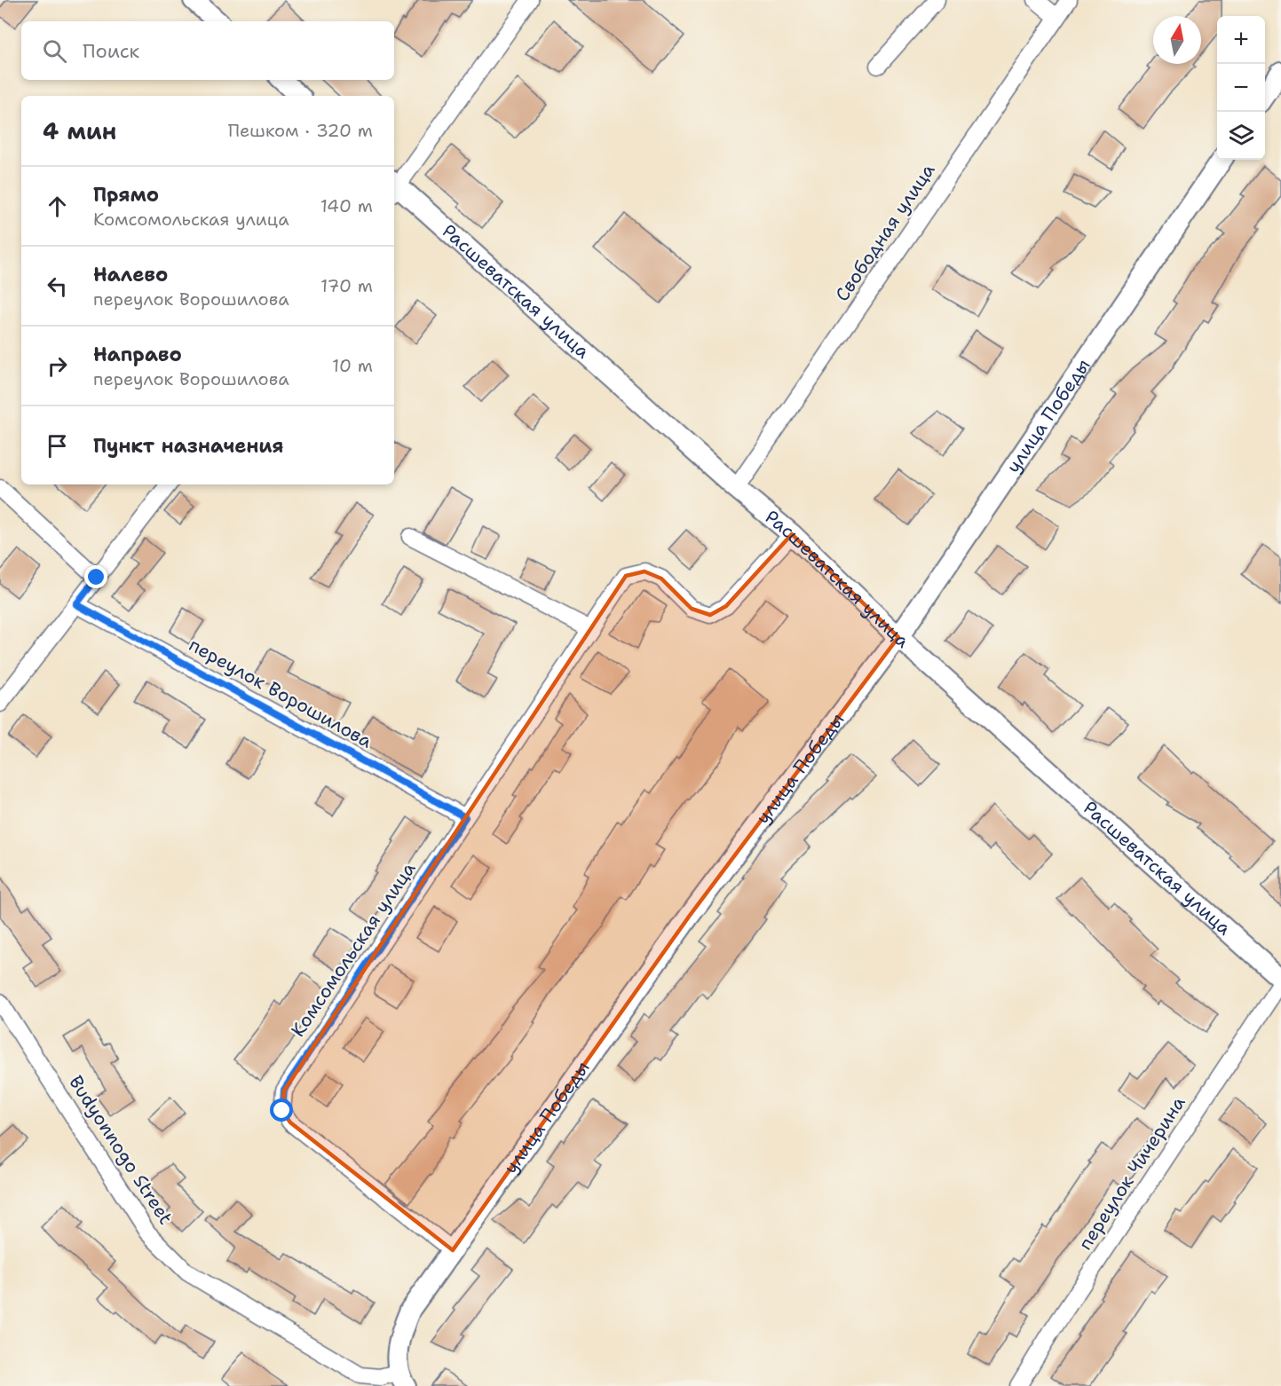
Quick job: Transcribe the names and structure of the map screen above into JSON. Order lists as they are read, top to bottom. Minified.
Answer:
{"streets":{"street":["Свободная улица","Расшеватская улица","улица Победы","переулок Ворошилова","Комсомольская улица","Budyonnogo Street","переулок Чичерина"]},"crossings":[["Свободная улица","Расшеватская улица"],["Расшеватская улица","улица Победы"],["Расшеватская улица","Комсомольская улица"],["улица Победы","Комсомольская улица"],["улица Победы","Budyonnogo Street"],["переулок Ворошилова","Комсомольская улица"]],"north":"top","page":{"map_buttons":["+","−"],"search":"Поиск","heading":["4 мин","Пешком · 320 m"],"list":[["Прямо","Комсомольская улица","140 m"],["Налево","переулок Ворошилова","170 m"],["Направо","переулок Ворошилова","10 m"],"Пункт назначения"]}}
